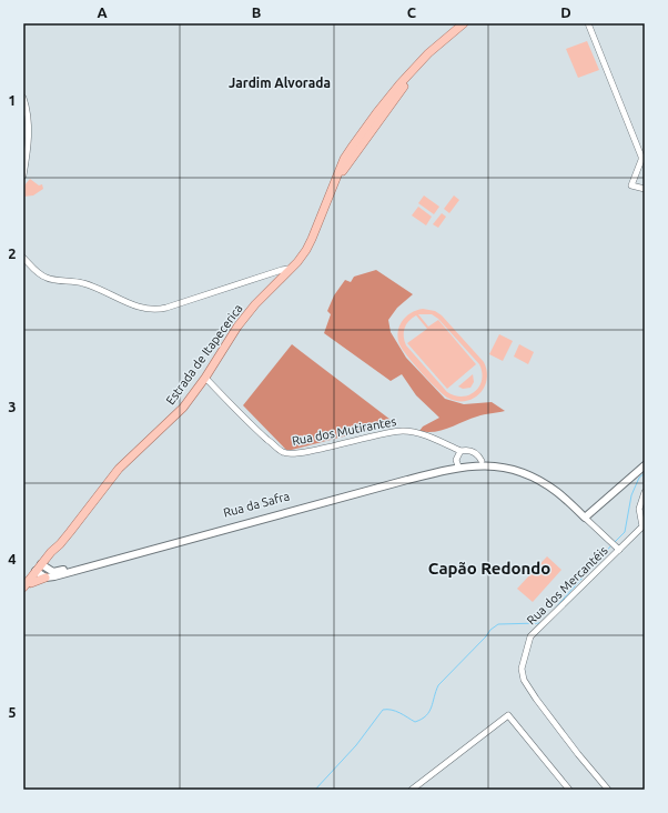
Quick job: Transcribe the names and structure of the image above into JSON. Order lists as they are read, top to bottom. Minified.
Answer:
{"streets":{"main road":["Estrada de Itapecerica","Rua da Safra"],"street":["Rua dos Mutirantes","Rua dos Mercantéis"]},"crossings":[["Estrada de Itapecerica","Rua dos Mutirantes"],["Estrada de Itapecerica","Rua da Safra"]],"districts":["Jardim Alvorada","Capão Redondo"],"grid":{"columns":["A","B","C","D"],"rows":["1","2","3","4","5"]}}
